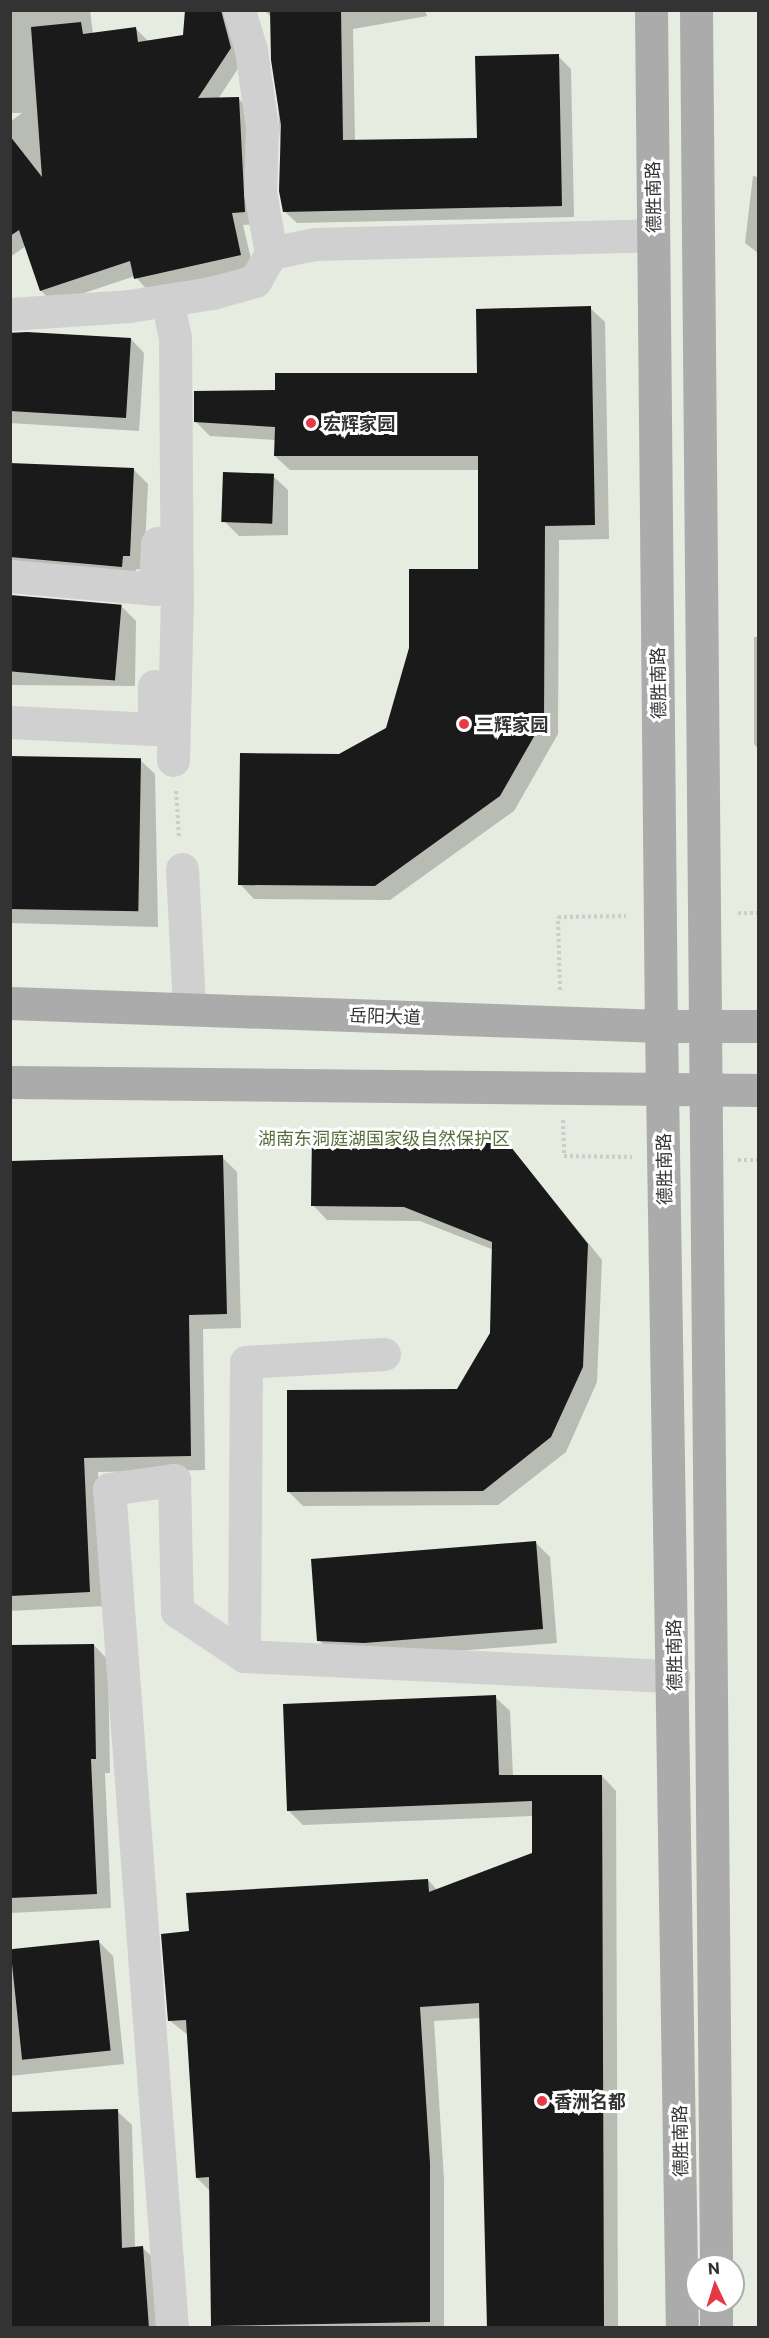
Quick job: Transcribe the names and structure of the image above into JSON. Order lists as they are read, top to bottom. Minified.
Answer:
{"streets":{"main road":["德胜南路","岳阳大道"]},"crossings":[["德胜南路","岳阳大道"]],"parks":["湖南东洞庭湖国家级自然保护区"],"places":["宏辉家园","三辉家园","香洲名都"],"north":"top"}
